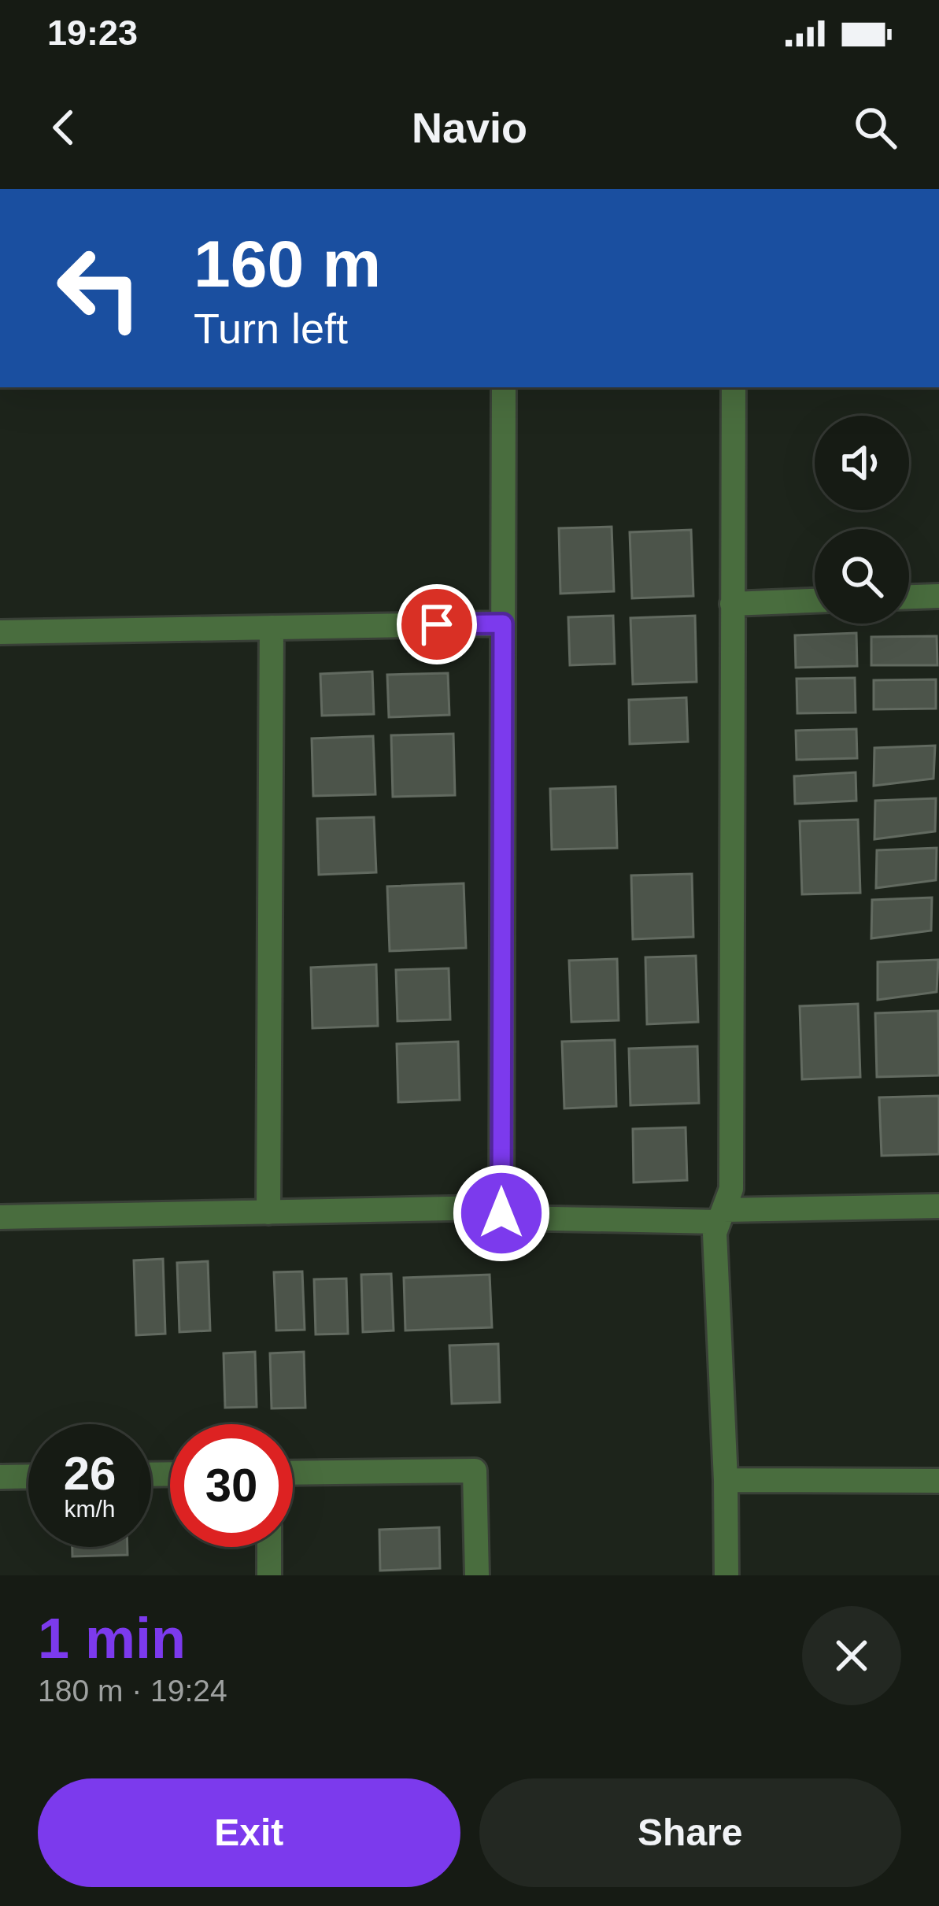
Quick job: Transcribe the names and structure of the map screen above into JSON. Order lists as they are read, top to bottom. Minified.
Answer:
{"page":{"status":"19:23","header":"Navio","turn":["160 m","Turn left"],"speed":"26 km/h","limit":"30","heading":["1 min","180 m · 19:24"],"buttons":["Exit","Share"]}}
